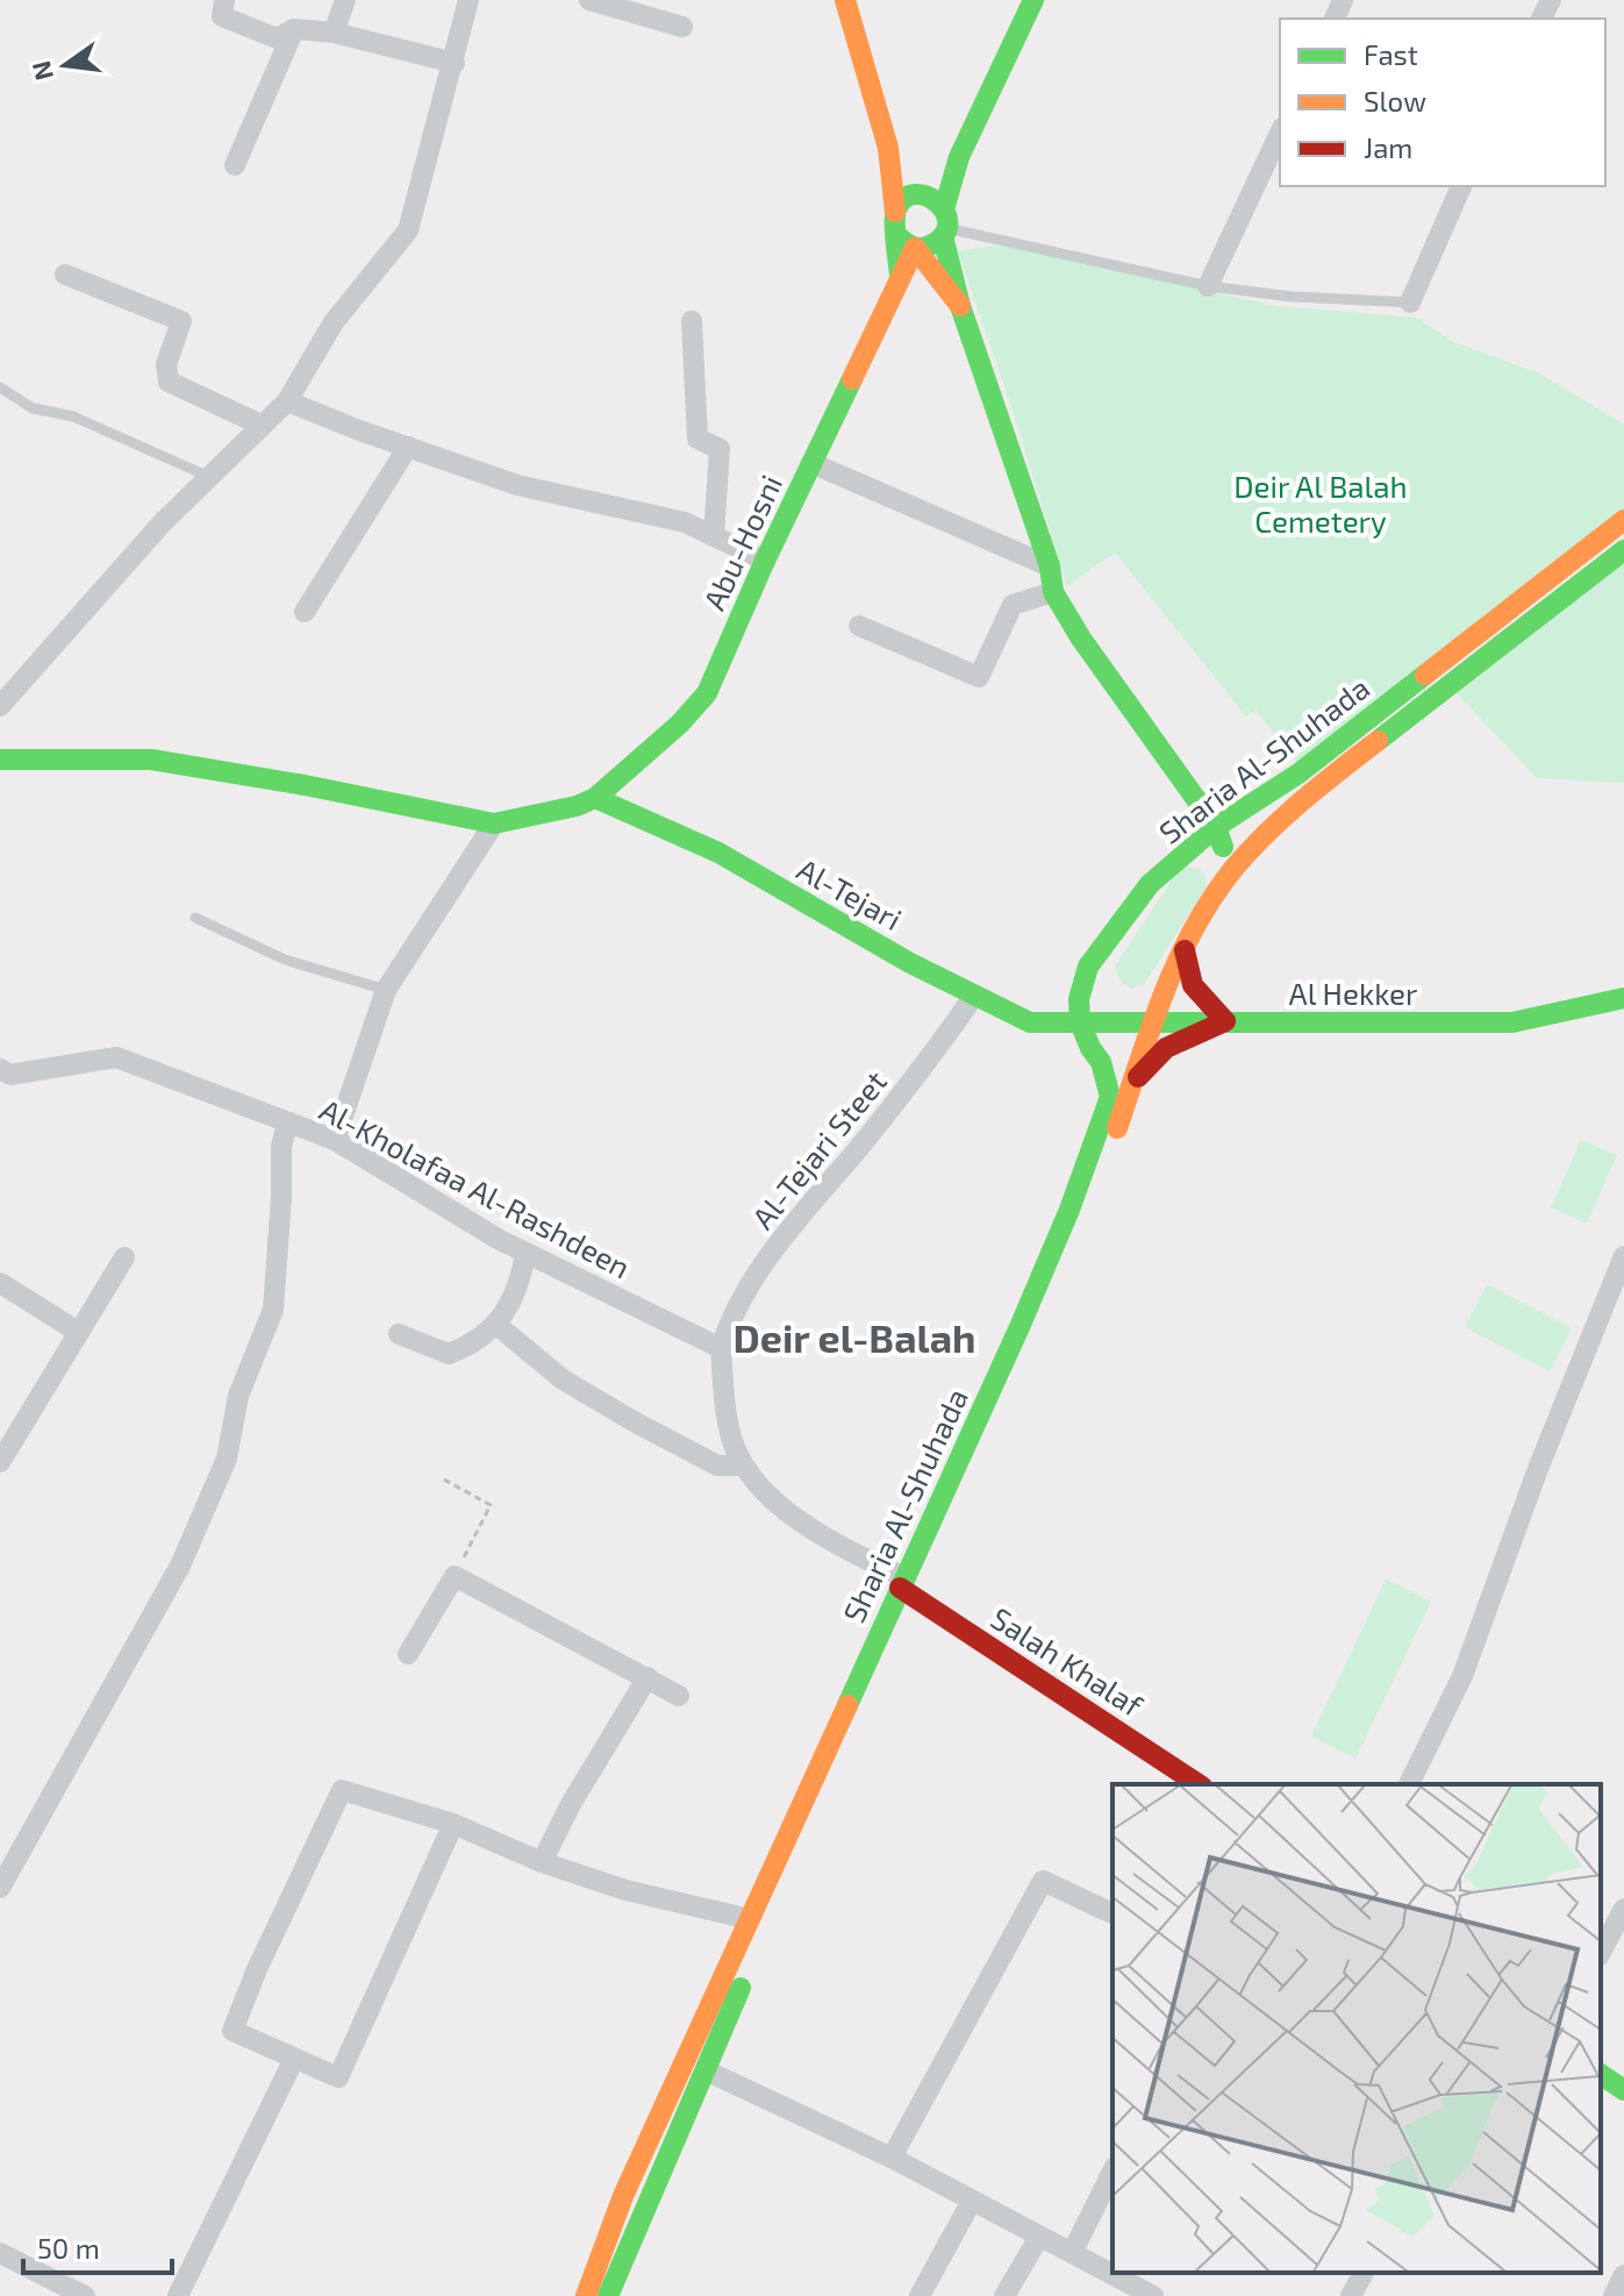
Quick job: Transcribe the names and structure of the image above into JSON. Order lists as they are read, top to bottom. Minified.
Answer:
{"streets":{"main road":["Abu-Hosni","Sharia Al-Shuhada","Al-Tejari","Al Hekker","Salah Khalaf"],"street":["Al-Tejari Steet","Al-Kholafaa Al-Rashdeen"]},"crossings":[["Abu-Hosni","Al-Tejari"],["Sharia Al-Shuhada","Al-Tejari"],["Sharia Al-Shuhada","Al Hekker"],["Sharia Al-Shuhada","Salah Khalaf"],["Al-Tejari","Al Hekker"],["Al-Tejari","Al-Tejari Steet"],["Al-Tejari Steet","Al-Kholafaa Al-Rashdeen"]],"districts":["Deir el-Balah"],"parks":["Deir Al Balah Cemetery"],"legend":["Fast","Slow","Jam"],"scale_bar":"50 m","north":"left"}
